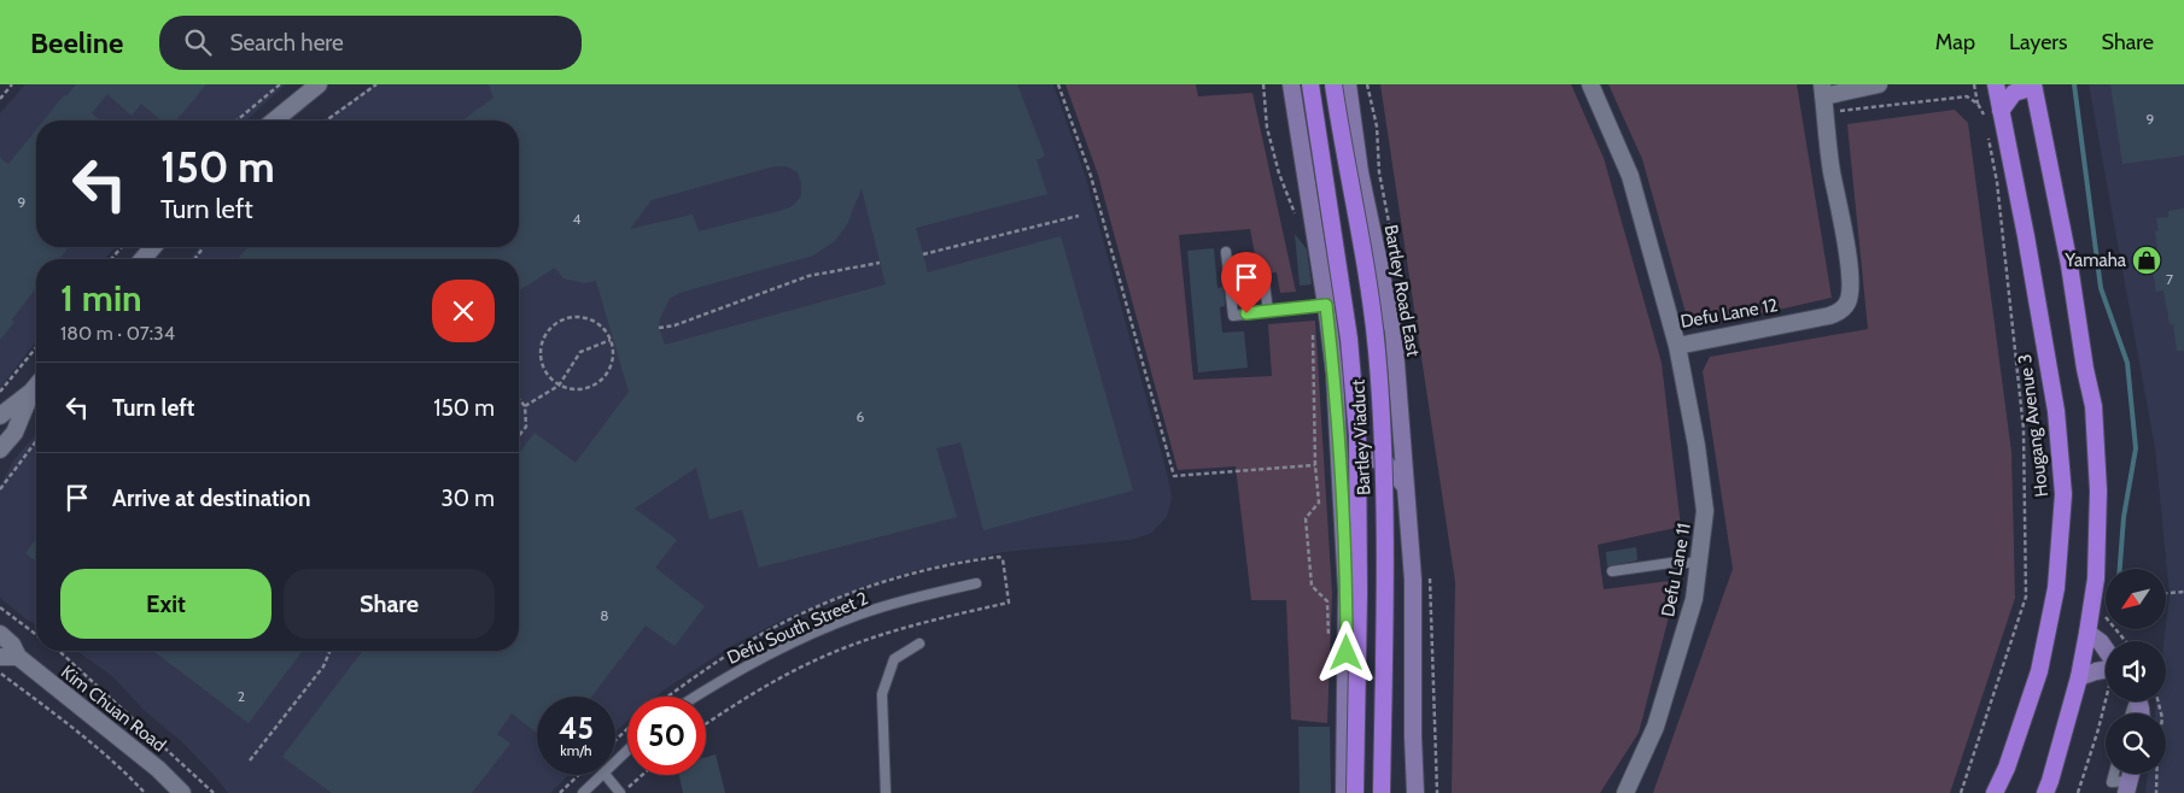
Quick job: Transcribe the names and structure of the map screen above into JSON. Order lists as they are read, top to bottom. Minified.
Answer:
{"streets":{"highway":["Hougang Avenue 3","Bartley Viaduct"],"main road":["Bartley Road East"],"street":["Defu Lane 12","Defu Lane 11","Kim Chuan Road"],"lane":["Defu South Street 2"]},"crossings":[["Defu Lane 12","Defu Lane 11"]],"places":{"shop":["Yamaha"]},"house_numbers":["9","9","4","7","6","8","2"],"north":"bottom left","page":{"header":"Beeline","search":"Search here","nav":["Map","Layers","Share"],"turn":["150 m","Turn left"],"heading":["1 min","180 m · 07:34"],"list":[{"name":"Turn left","value":"150 m"},{"name":"Arrive at destination","value":"30 m"}],"buttons":["Exit","Share"],"speed":"45 km/h","limit":"50"}}
